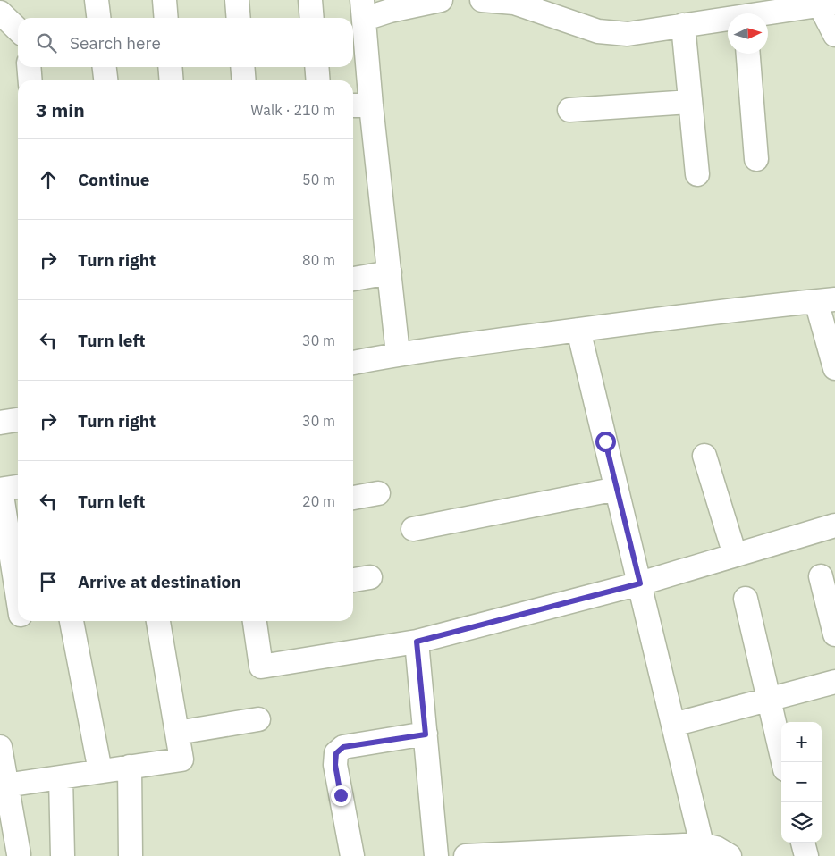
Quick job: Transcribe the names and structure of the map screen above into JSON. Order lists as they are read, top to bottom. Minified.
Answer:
{"north":"right","page":{"search":"Search here","heading":["3 min","Walk · 210 m"],"list":[["Continue","50 m"],["Turn right","80 m"],["Turn left","30 m"],["Turn right","30 m"],["Turn left","20 m"],"Arrive at destination"],"map_buttons":["+","−"]}}
